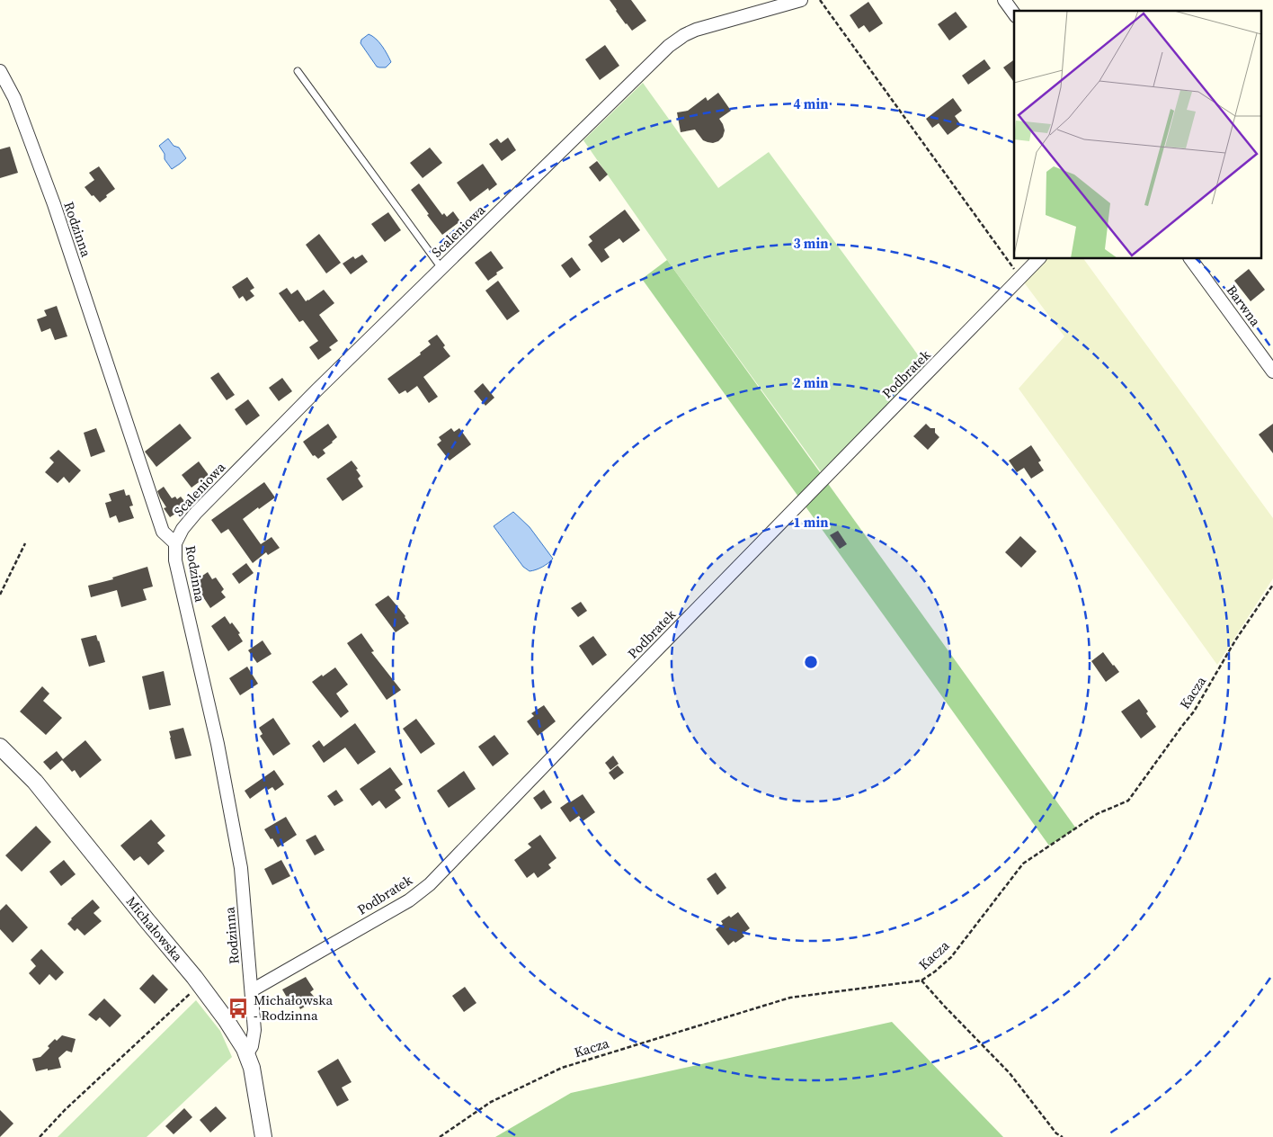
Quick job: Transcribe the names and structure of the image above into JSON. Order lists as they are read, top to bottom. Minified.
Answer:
{"streets":{"street":["Rodzinna","Scaleniowa","Barwna","Podbratek","Michałowska"],"path":["Kacza"]},"crossings":[["Rodzinna","Scaleniowa"],["Rodzinna","Podbratek"],["Rodzinna","Michałowska"]],"places":{"bus stop":["Michałowska - Rodzinna"]},"rings":["4 min","3 min","2 min","1 min"]}
